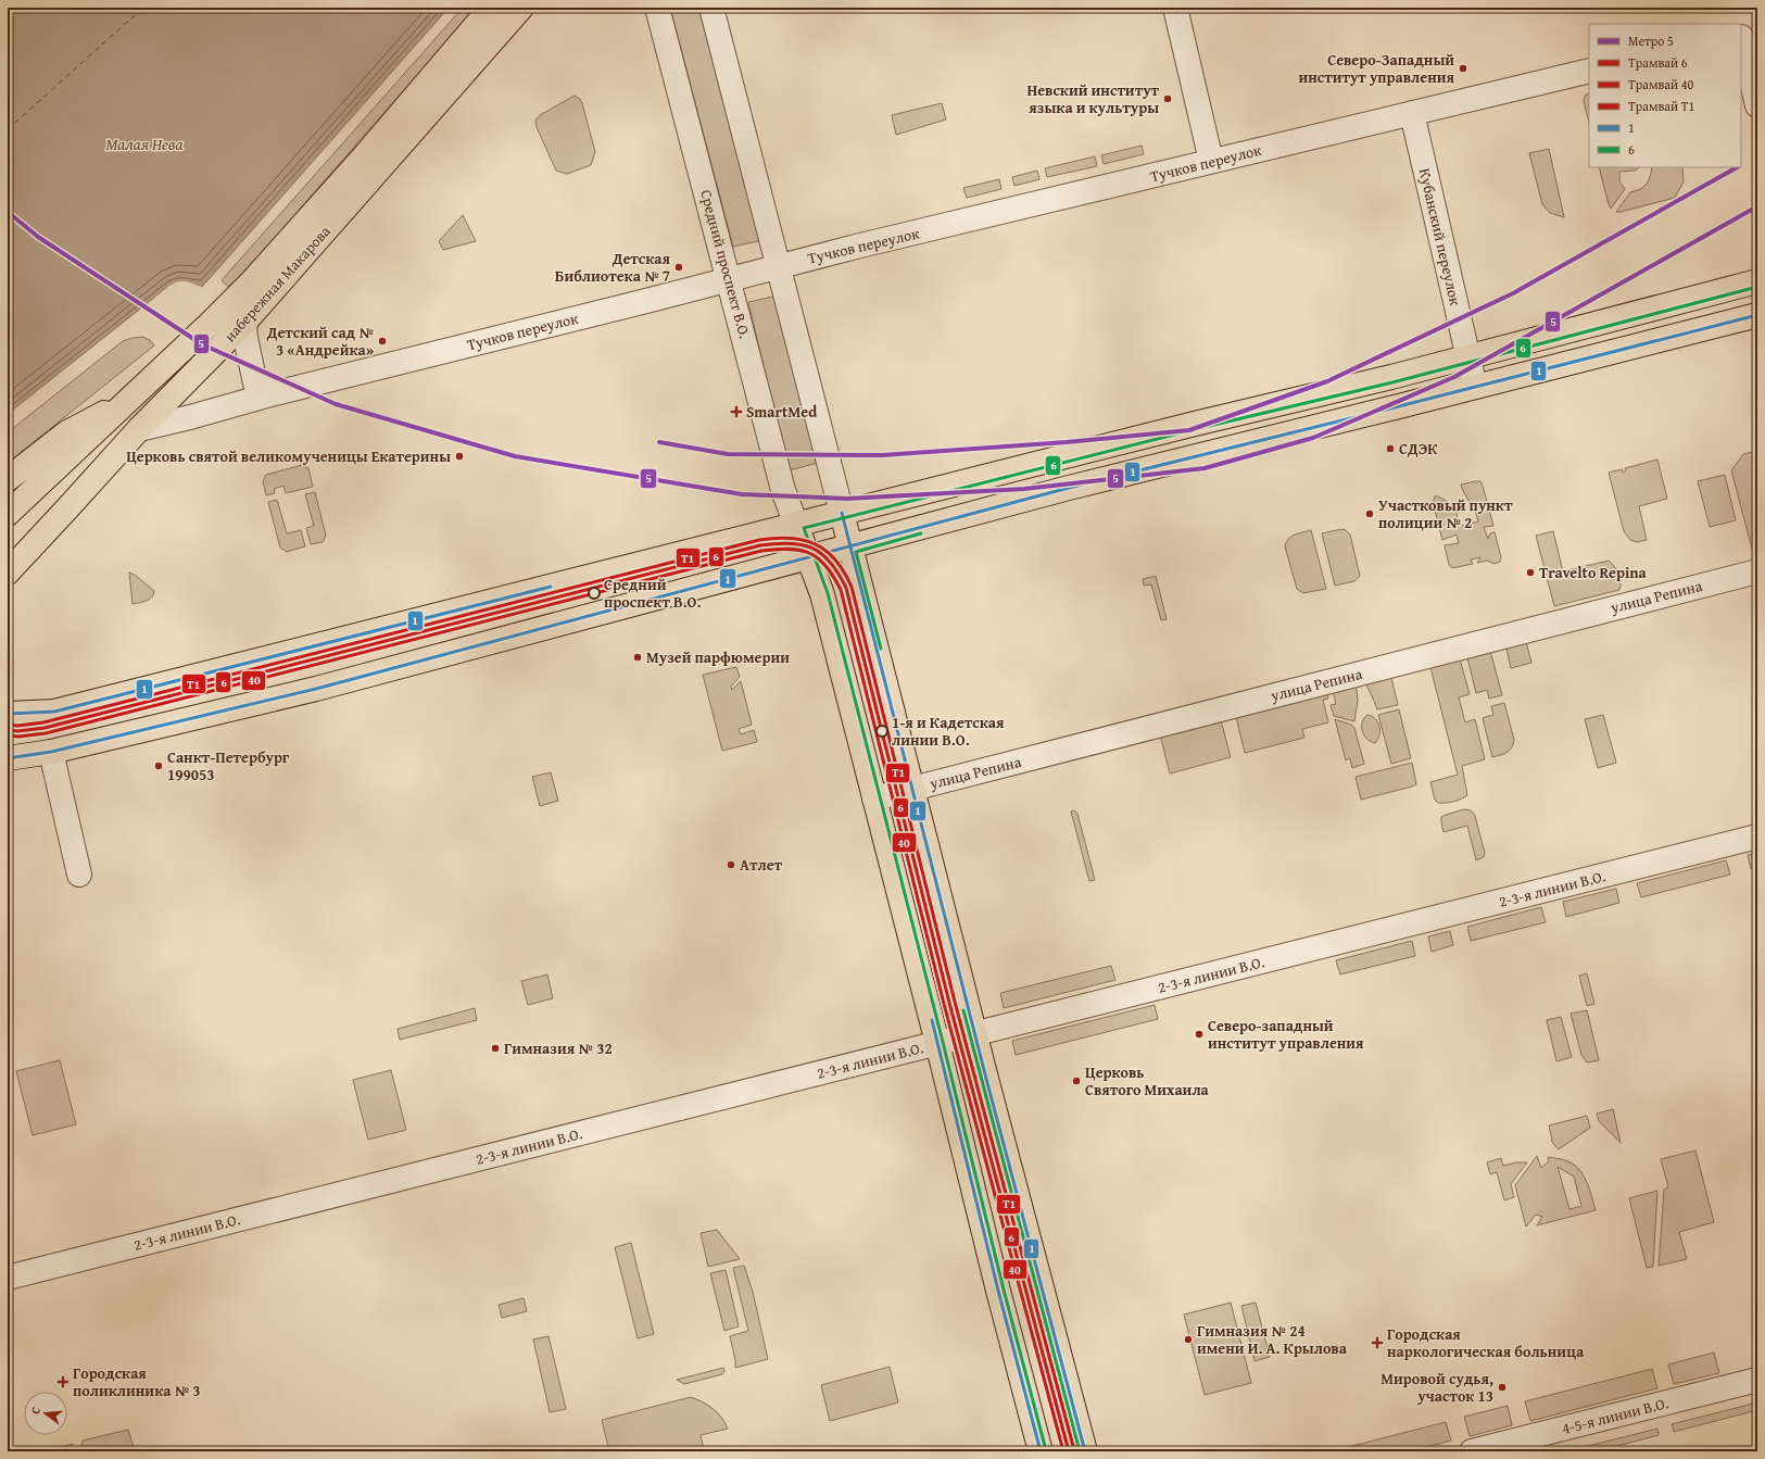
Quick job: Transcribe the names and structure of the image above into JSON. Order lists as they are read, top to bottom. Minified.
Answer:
{"streets":{"main road":["Средний проспект В.О.","набережная Макарова"],"street":["Тучков переулок","Кубанский переулок","улица Репина","2-3-я линии В.О.","4-5-я линии В.О."]},"crossings":[["Тучков переулок","Кубанский переулок"],["Тучков переулок","Средний проспект В.О."],["Тучков переулок","набережная Макарова"],["Средний проспект В.О.","улица Репина"],["Средний проспект В.О.","2-3-я линии В.О."]],"water":["Малая Нева"],"places":{"other":["Северо-Западный институт управления","Невский институт языка и культуры","Детская Библиотека № 7","Детский сад № 3 «Андрейка»","СДЭК","Церковь святой великомученицы Екатерины","Участковый пункт полиции № 2","Travelto Repina","Средний проспект В.О.","Музей парфюмерии","1-я и Кадетская линии В.О.","Санкт-Петербург 199053","Атлет","Северо-западный институт управления","Гимназия № 32","Церковь Святого Михаила","Гимназия № 24 имени И. А. Крылова","Мировой судья, участок 13"],"health":["SmartMed","Городская наркологическая больница","Городская поликлиника № 3"]},"lines":["metro line 5","transit line 6","transit line 1","tram line Т1","tram line 6","tram line 40"],"legend":["Метро 5","Трамвай 6","Трамвай 40","Трамвай Т1","1","6"],"north":"left"}
